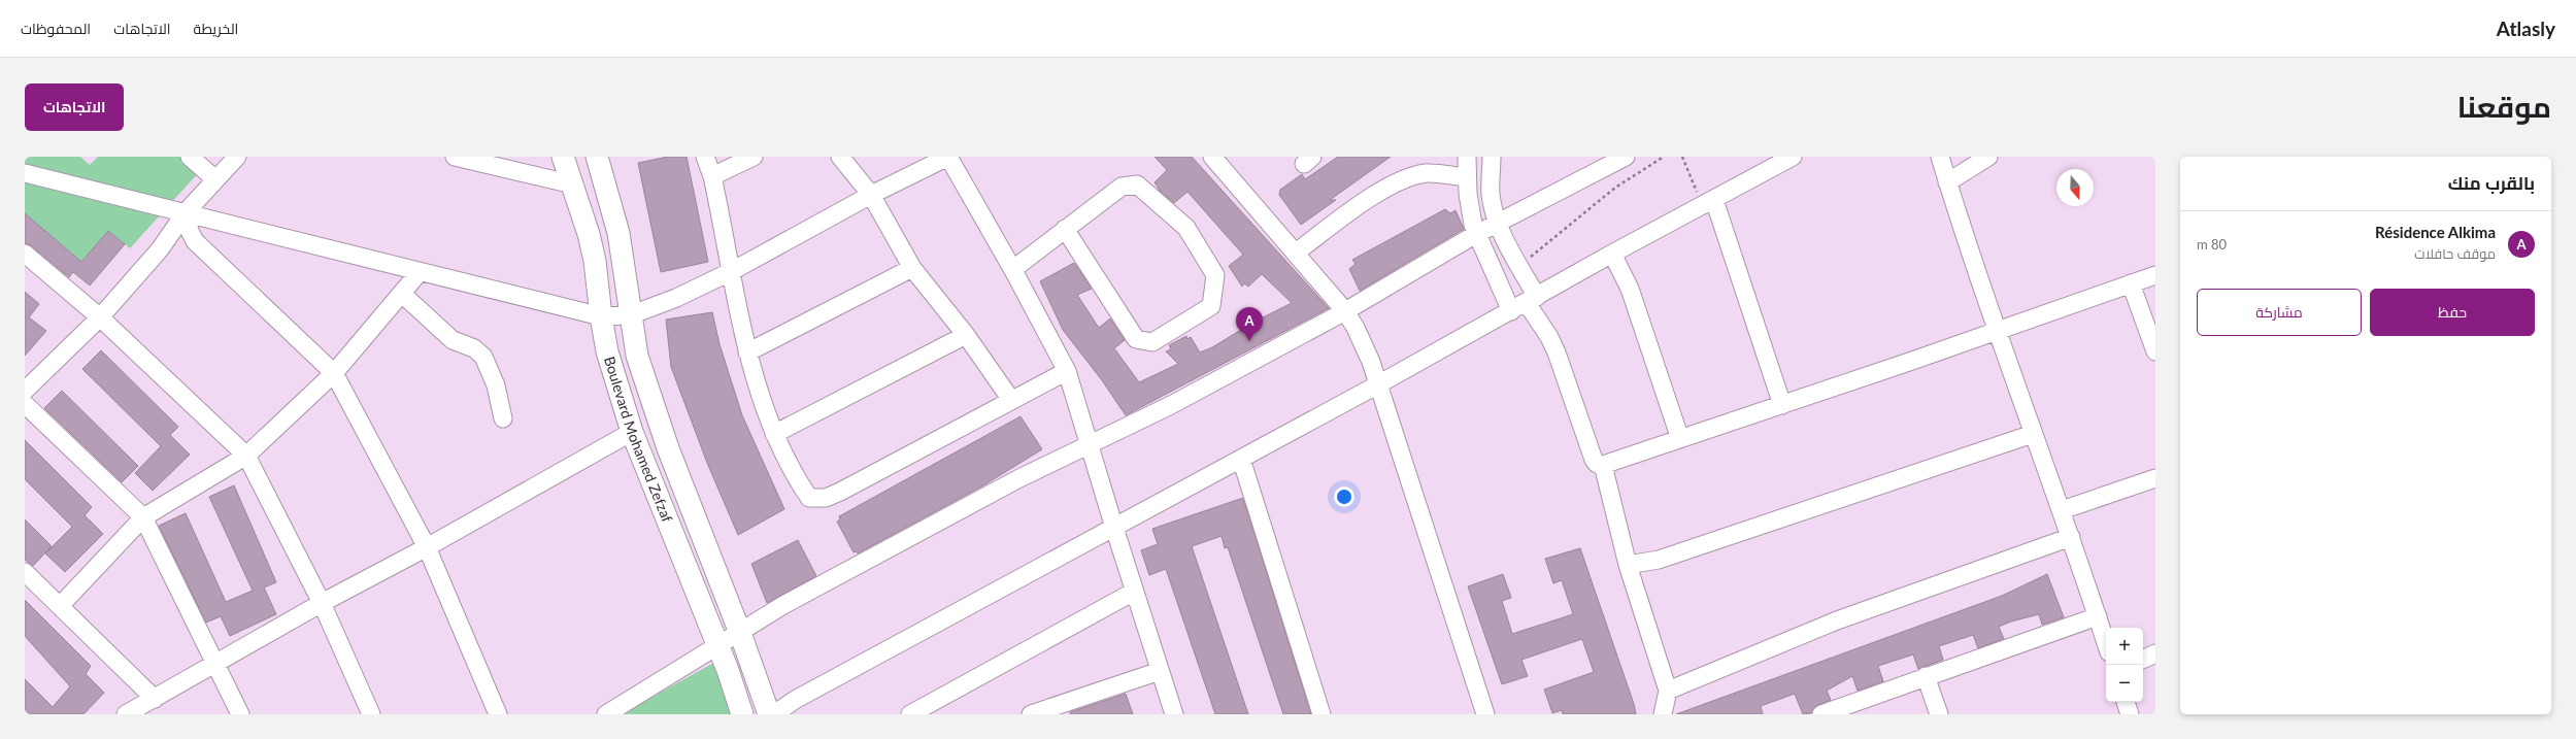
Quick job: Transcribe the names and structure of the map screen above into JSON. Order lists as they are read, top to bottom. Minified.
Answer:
{"streets":{"main road":["Boulevard Mohamed Zefzaf"]},"north":"bottom","page":{"header":"Atlasly","nav":["الخريطة","الاتجاهات","المحفوظات"],"title":"موقعنا","buttons":["الاتجاهات",["حفظ","مشاركة"]],"heading":"بالقرب منك","list":[{"mark":"A","name":"Résidence Alkima","note":"موقف حافلات","value":"80 m"}],"pins":"A","map_buttons":["+","−"]}}
